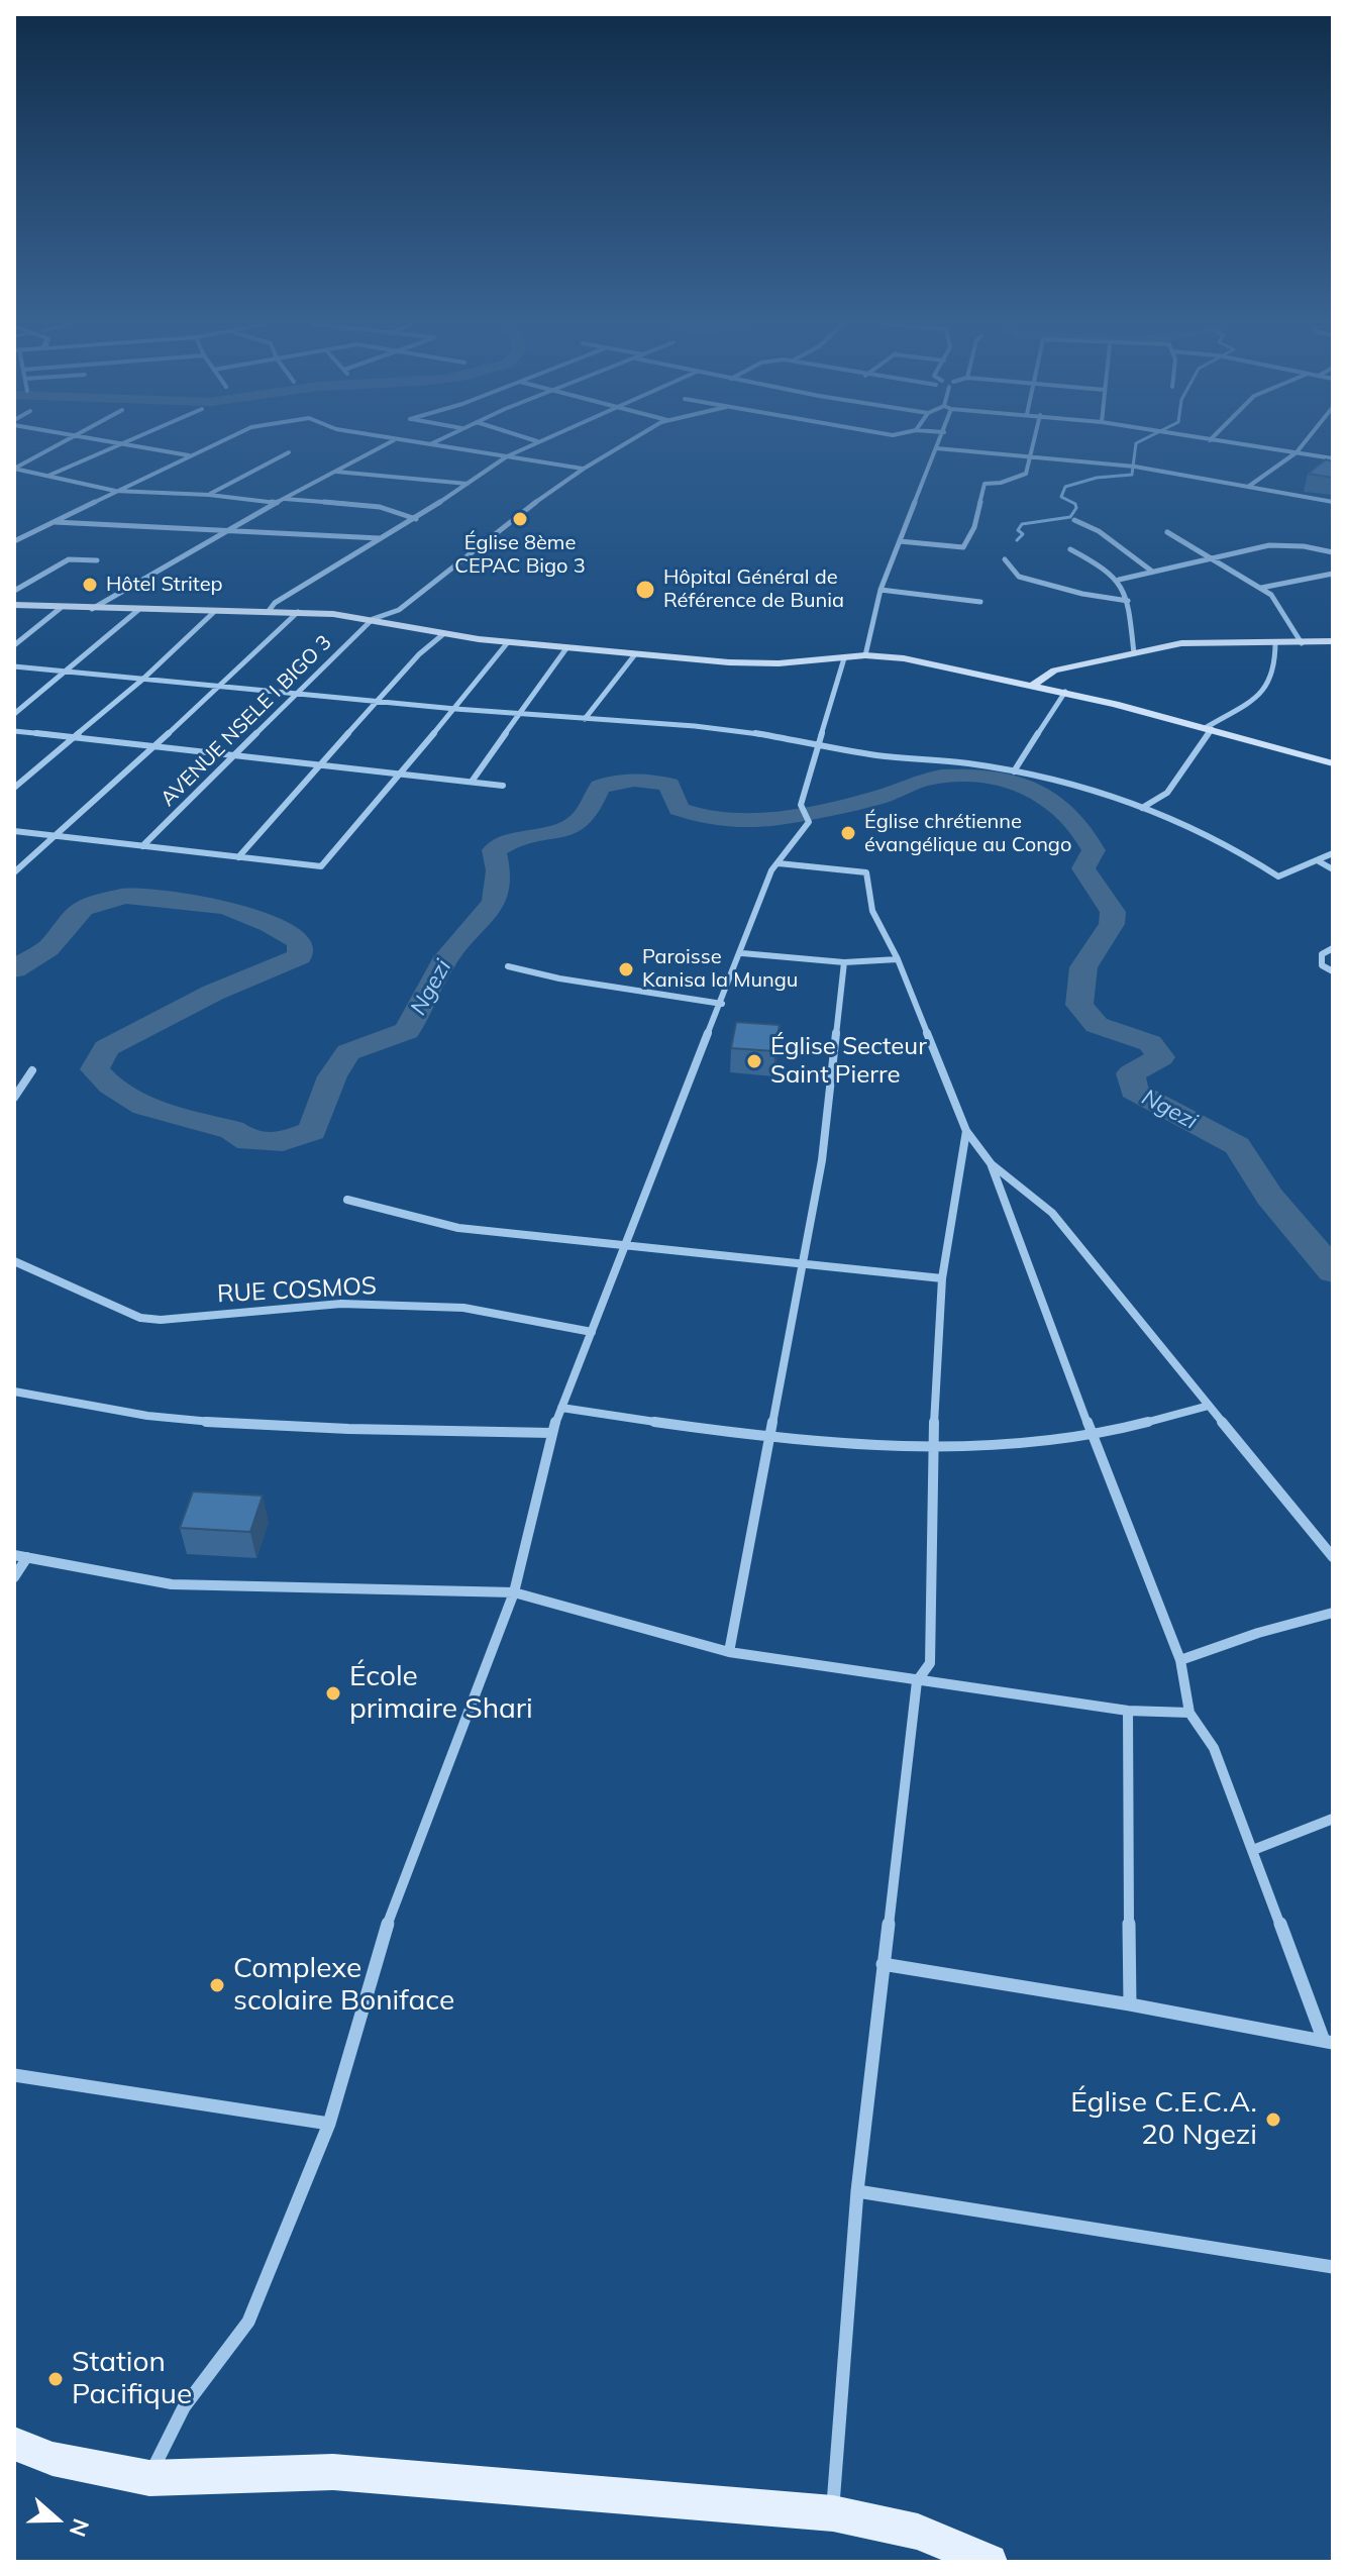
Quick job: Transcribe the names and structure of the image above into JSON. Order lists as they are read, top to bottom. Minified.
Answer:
{"streets":{"street":["AVENUE NSELE I BIGO 3","RUE COSMOS"]},"water":["Ngezi"],"places":["Église 8ème CEPAC Bigo 3","Hôtel Stritep","Hôpital Général de Référence de Bunia","Église chrétienne évangélique au Congo","Paroisse Kanisa la Mungu","Église Secteur Saint Pierre","École primaire Shari","Complexe scolaire Boniface","Église C.E.C.A. 20 Ngezi","Station Pacifique"],"north":"right"}
